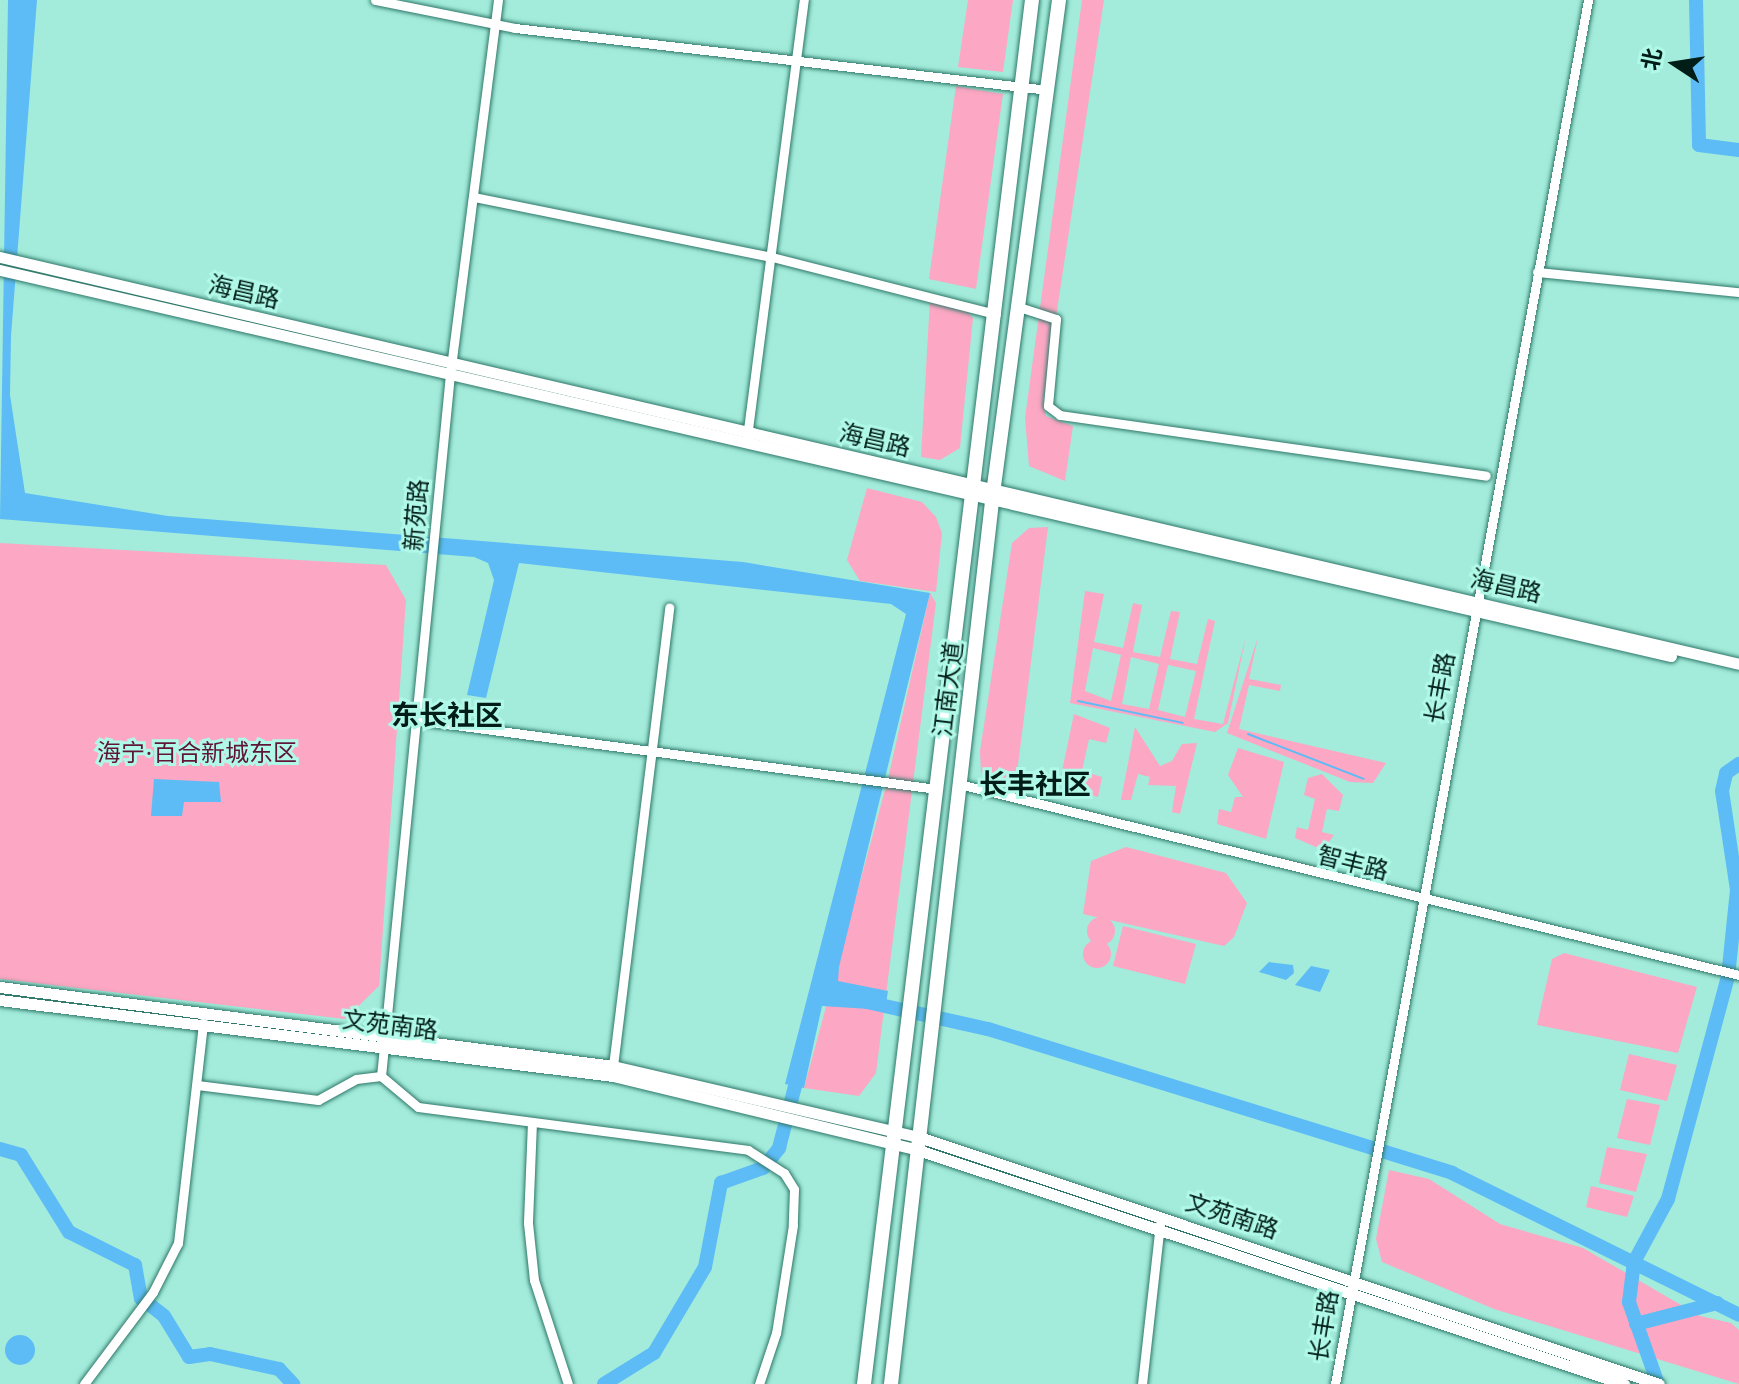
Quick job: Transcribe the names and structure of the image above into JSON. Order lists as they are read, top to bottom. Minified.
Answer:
{"streets":{"highway":["江南大道"],"main road":["海昌路","文苑南路"],"street":["新苑路","长丰路","智丰路"]},"crossings":[["海昌路","新苑路"],["海昌路","长丰路"],["海昌路","江南大道"],["新苑路","文苑南路"],["长丰路","智丰路"],["长丰路","文苑南路"],["江南大道","智丰路"],["江南大道","文苑南路"]],"districts":["东长社区","长丰社区"],"parks":["海宁·百合新城东区"],"north":"left"}
